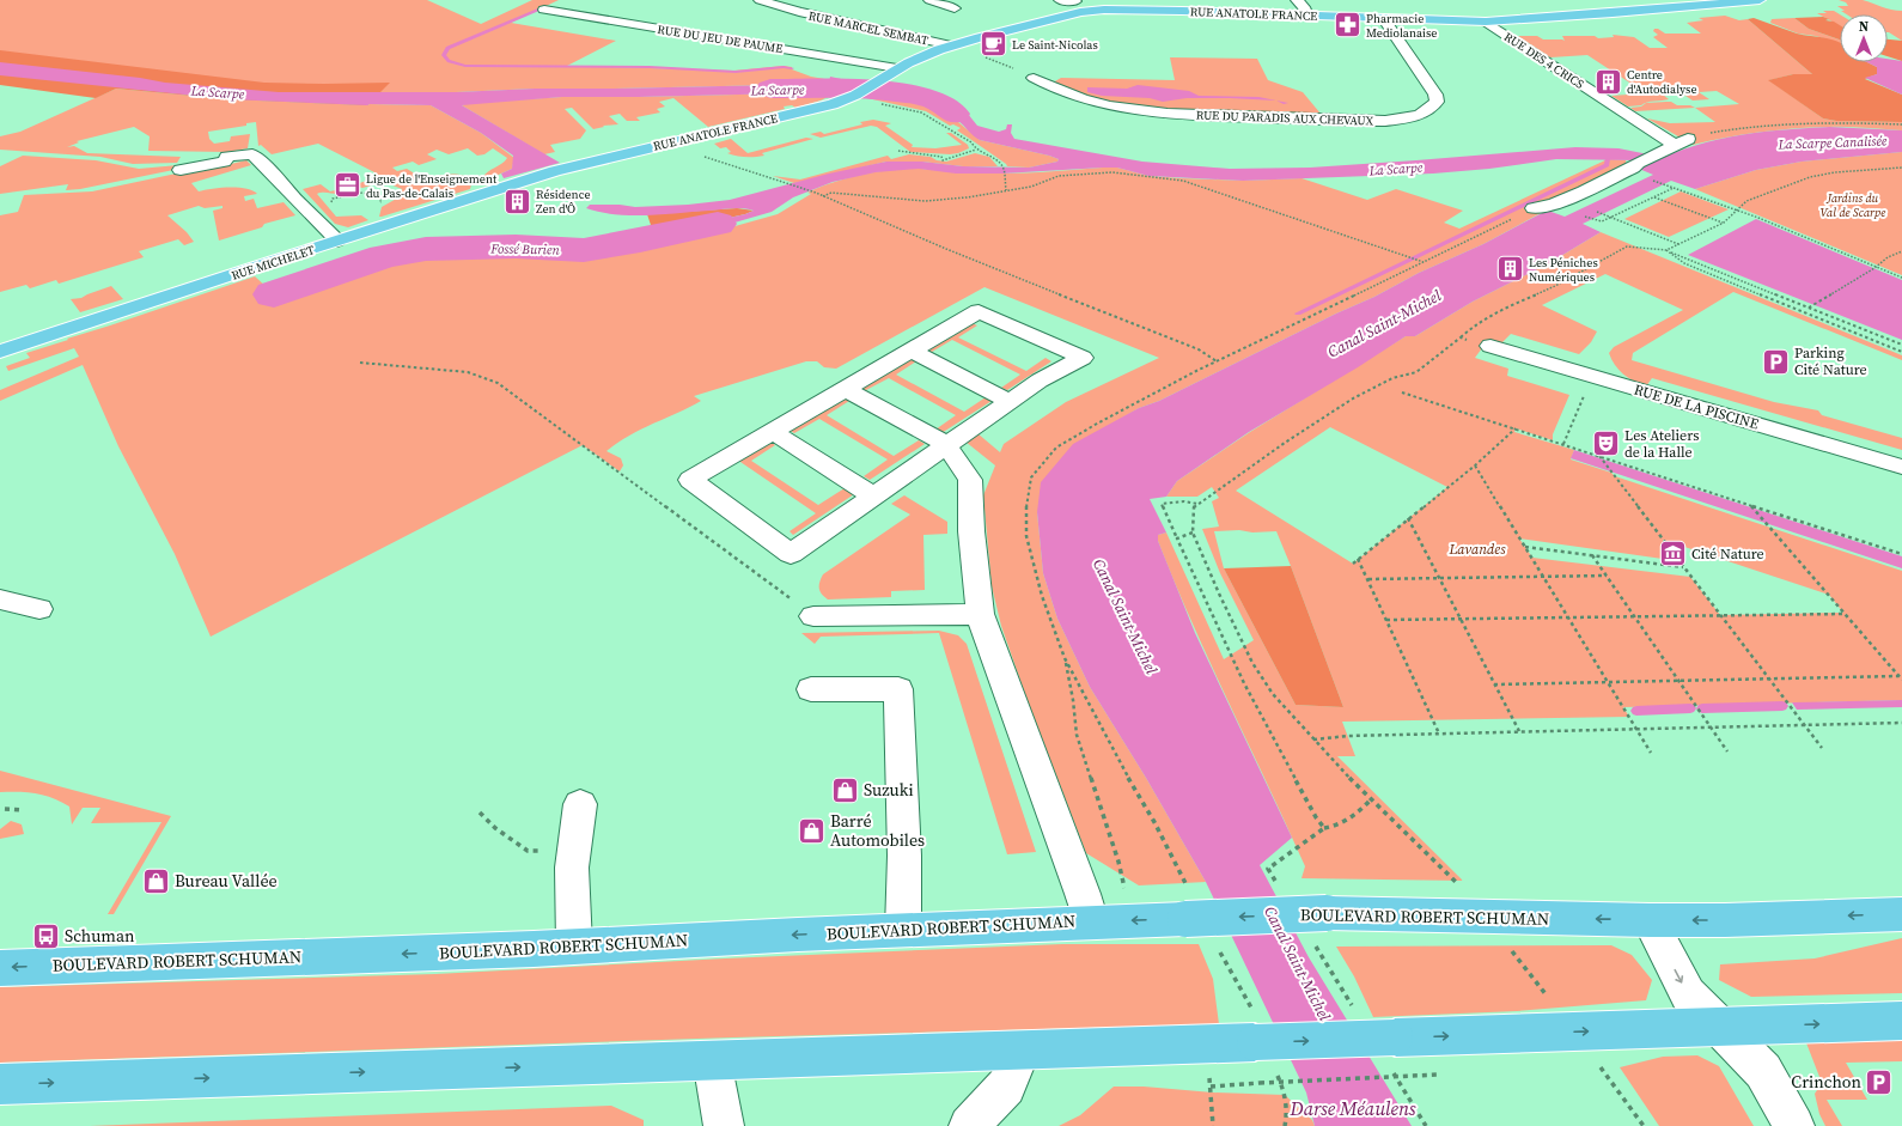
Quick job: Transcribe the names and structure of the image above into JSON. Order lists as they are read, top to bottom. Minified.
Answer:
{"streets":{"main road":["RUE ANATOLE FRANCE","RUE MICHELET","BOULEVARD ROBERT SCHUMAN"],"street":["RUE MARCEL SEMBAT","RUE DU JEU DE PAUME","RUE DES 4 CRICS","RUE DU PARADIS AUX CHEVAUX","RUE DE LA PISCINE"]},"crossings":[["RUE ANATOLE FRANCE","RUE MARCEL SEMBAT"],["RUE ANATOLE FRANCE","RUE DU JEU DE PAUME"],["RUE ANATOLE FRANCE","RUE DES 4 CRICS"],["RUE ANATOLE FRANCE","RUE DU PARADIS AUX CHEVAUX"],["RUE ANATOLE FRANCE","RUE MICHELET"]],"water":["La Scarpe","La Scarpe Canalisée","Fossé Burien","Canal Saint-Michel","Darse Méaulens"],"parks":["Jardins du Val de Scarpe","Lavandes"],"places":{"pharmacy":["Pharmacie Mediolanaise"],"cafe":["Le Saint-Nicolas"],"building":["Centre d'Autodialyse","Résidence Zen d'Ô","Les Péniches Numériques"],"office":["Ligue de l'Enseignement du Pas-de-Calais"],"parking":["Parking Cité Nature","Crinchon"],"theatre":["Les Ateliers de la Halle"],"museum":["Cité Nature"],"shop":["Suzuki","Barré Automobiles","Bureau Vallée"],"bus stop":["Schuman"]},"north":"top"}
